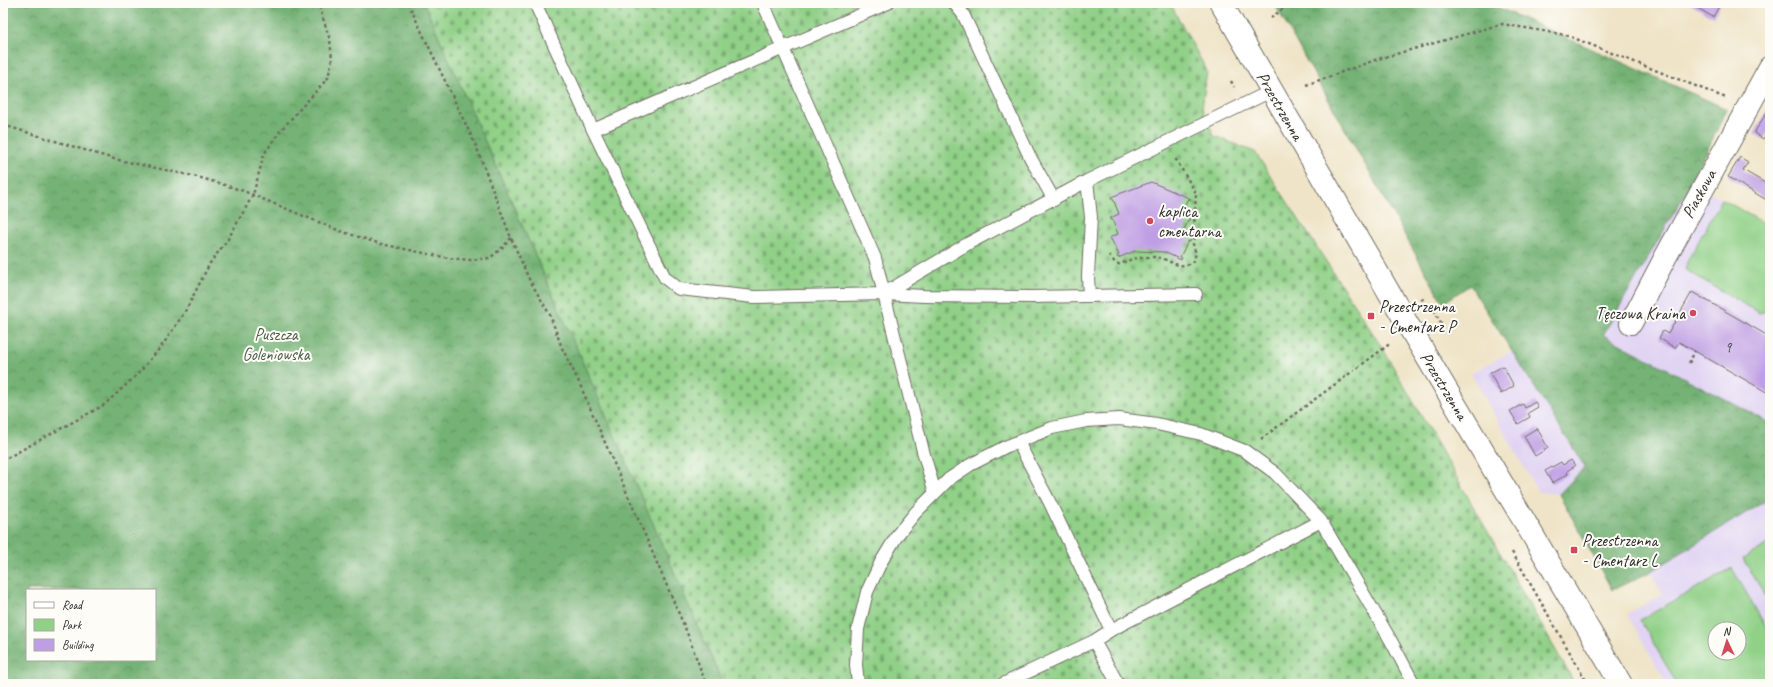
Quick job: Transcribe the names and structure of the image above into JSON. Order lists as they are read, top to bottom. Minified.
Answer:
{"streets":{"street":["Przestrzenna","Piaskowa"]},"parks":["Puszcza Goleniowska"],"places":{"other":["kaplica cmentarna","Tęczowa Kraina"],"transit":["Przestrzenna - Cmentarz P","Przestrzenna - Cmentarz L"]},"house_numbers":["9"],"legend":["Road","Park","Building"],"north":"top"}
